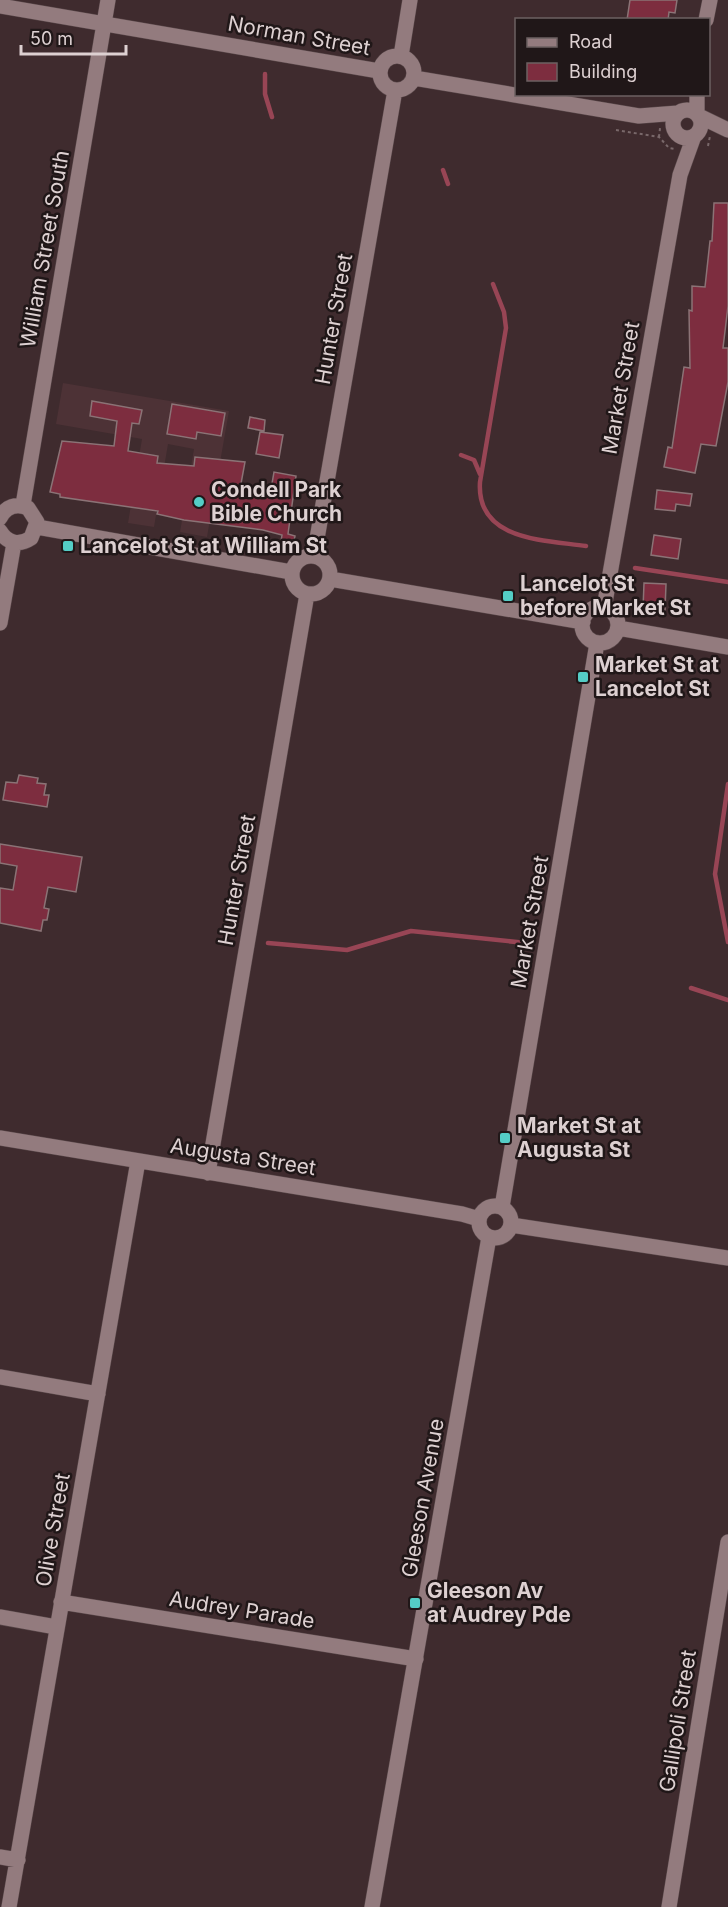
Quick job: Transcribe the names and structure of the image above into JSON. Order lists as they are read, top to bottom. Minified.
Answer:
{"streets":{"street":["Norman Street","William Street South","Hunter Street","Market Street","Augusta Street","Gleeson Avenue","Olive Street","Audrey Parade","Gallipoli Street"]},"crossings":[["Norman Street","William Street South"],["Norman Street","Hunter Street"],["Hunter Street","Augusta Street"],["Market Street","Augusta Street"],["Market Street","Gleeson Avenue"],["Augusta Street","Gleeson Avenue"],["Augusta Street","Olive Street"],["Gleeson Avenue","Audrey Parade"],["Olive Street","Audrey Parade"]],"places":{"other":["Condell Park Bible Church"],"transit":["Lancelot St at William St","Lancelot St before Market St","Market St at Lancelot St","Market St at Augusta St","Gleeson Av at Audrey Pde"]},"legend":["Road","Building"],"scale_bar":"50 m"}
